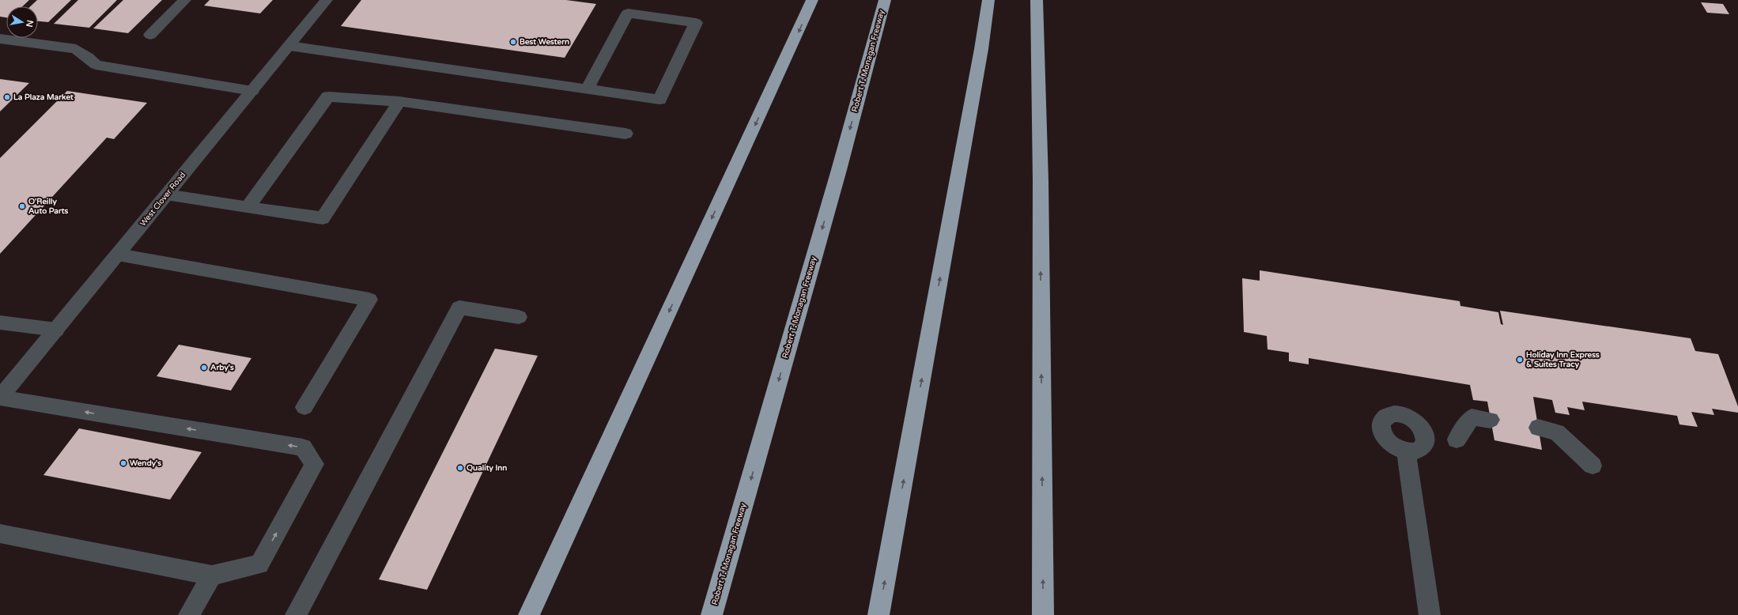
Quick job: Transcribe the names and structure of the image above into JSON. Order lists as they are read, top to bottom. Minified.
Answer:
{"streets":{"highway":["Robert T. Monagan Freeway"],"street":["West Clover Road"]},"places":["Best Western","La Plaza Market","O'Reilly Auto Parts","Holiday Inn Express & Suites Tracy","Arby's","Wendy's","Quality Inn"],"north":"right"}
